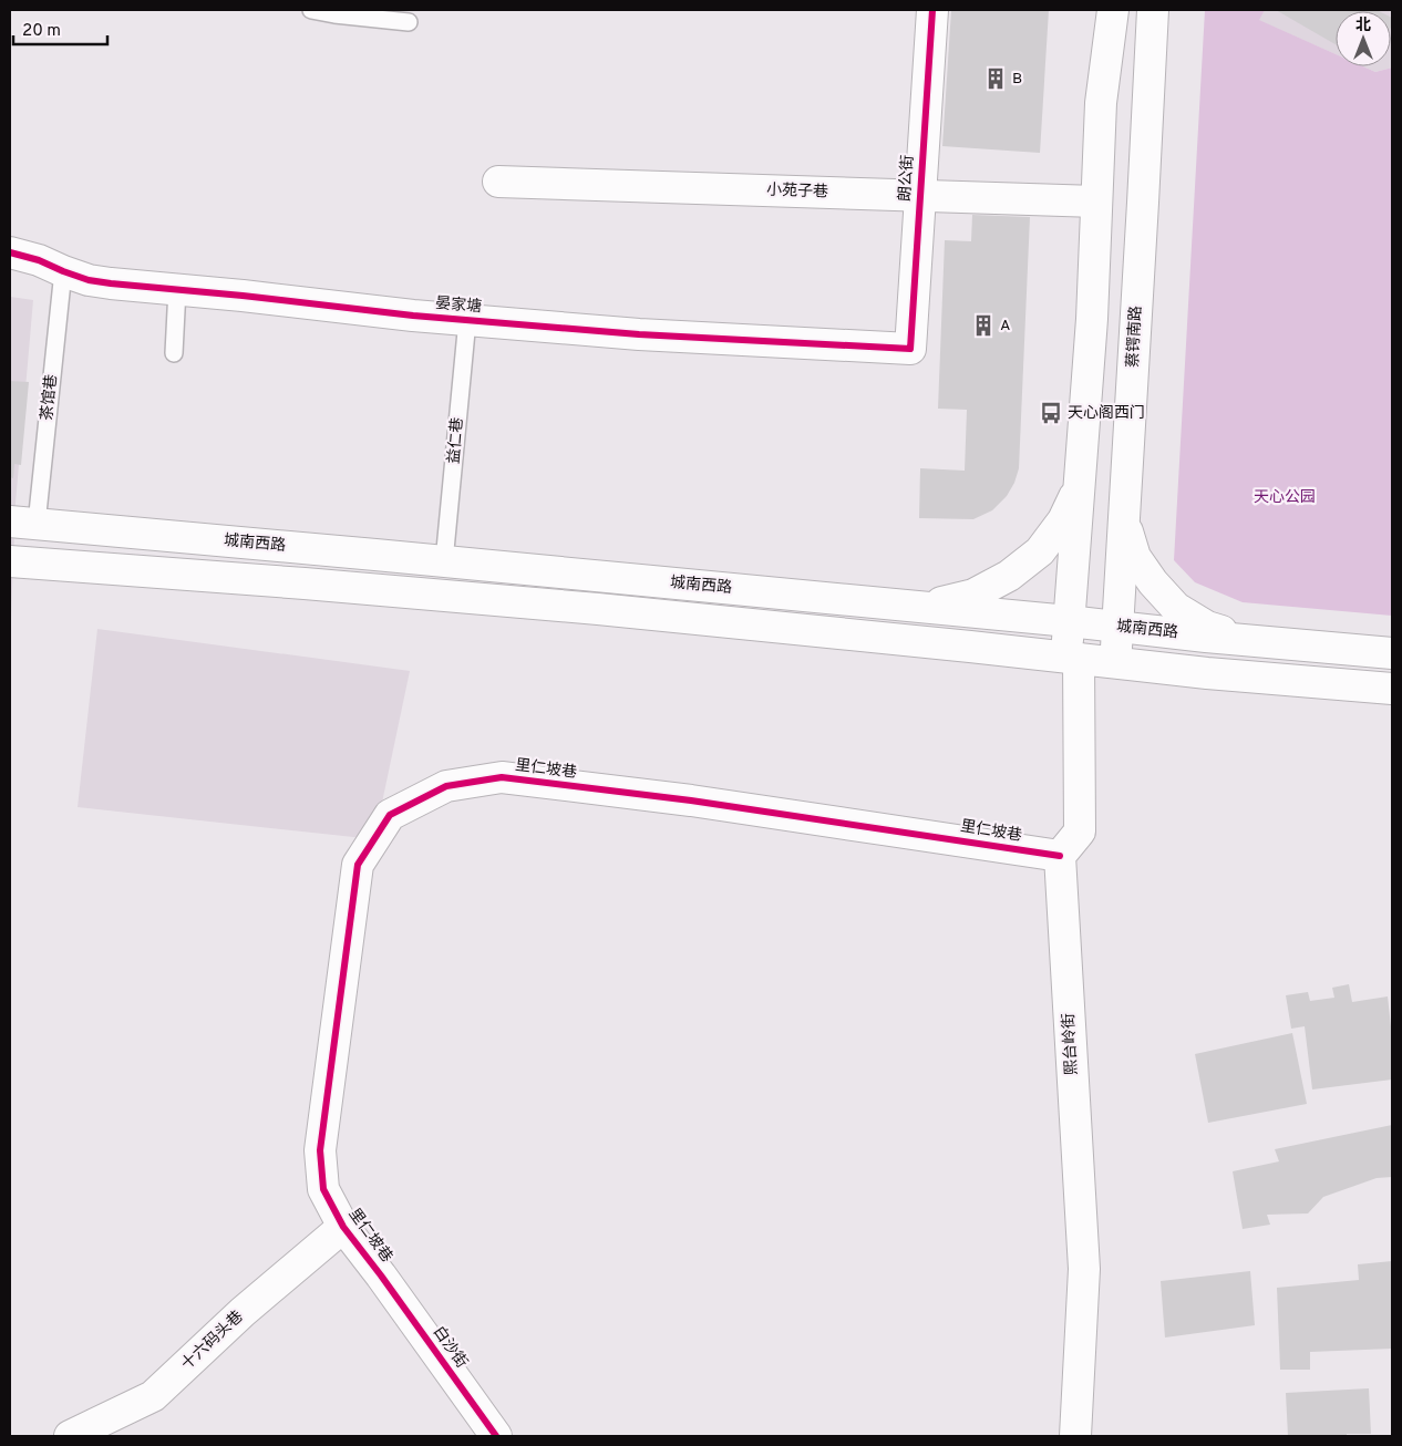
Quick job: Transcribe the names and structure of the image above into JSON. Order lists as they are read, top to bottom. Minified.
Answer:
{"streets":{"main road":["朗公街","小苑子巷","晏家塘","蔡锷南路","城南西路","里仁坡巷","熙台岭街","十六码头巷","白沙街"],"lane":["茶馆巷","益仁巷"]},"crossings":[["朗公街","小苑子巷"],["朗公街","晏家塘"],["晏家塘","茶馆巷"],["晏家塘","益仁巷"],["蔡锷南路","城南西路"],["茶馆巷","城南西路"],["益仁巷","城南西路"],["里仁坡巷","熙台岭街"],["里仁坡巷","十六码头巷"],["里仁坡巷","白沙街"]],"parks":["天心公园"],"places":{"building":["B","A"],"bus stop":["天心阁西门"]},"scale_bar":"20 m","north":"top"}
